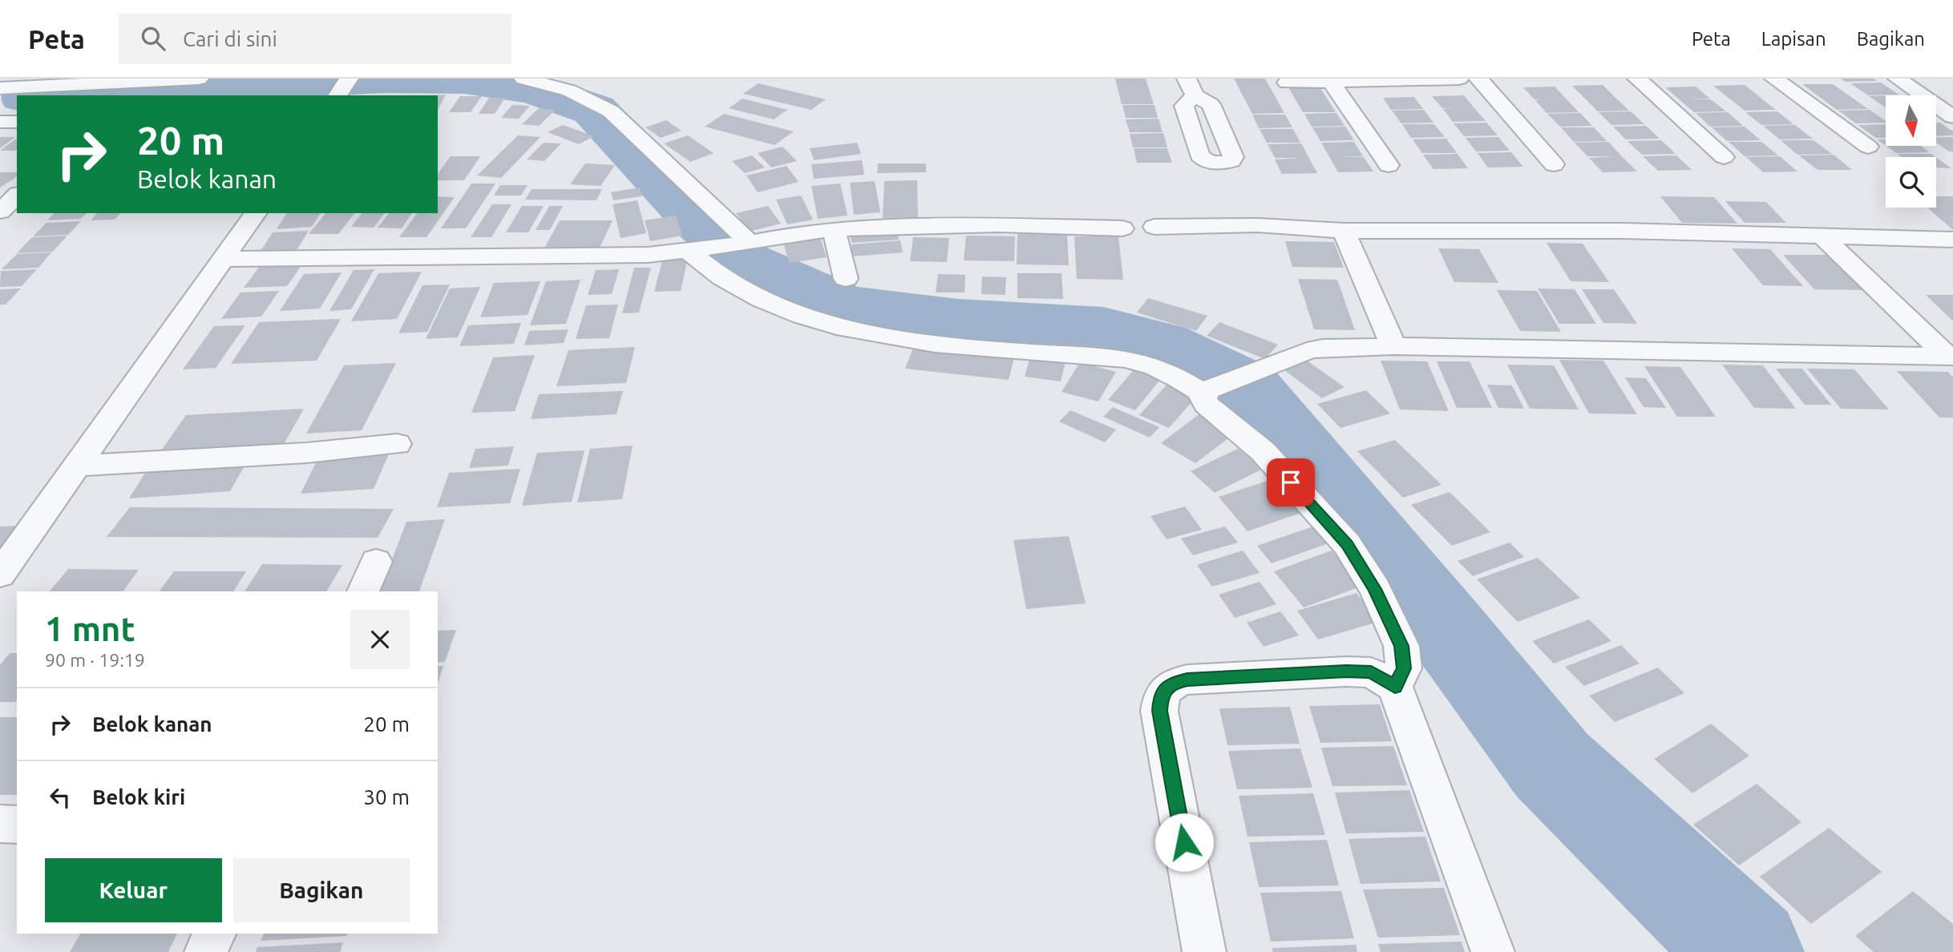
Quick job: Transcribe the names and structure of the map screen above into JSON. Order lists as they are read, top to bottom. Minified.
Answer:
{"north":"bottom","page":{"header":"Peta","search":"Cari di sini","nav":["Peta","Lapisan","Bagikan"],"turn":["20 m","Belok kanan"],"heading":["1 mnt","90 m · 19:19"],"list":[{"name":"Belok kanan","value":"20 m"},{"name":"Belok kiri","value":"30 m"}],"buttons":["Keluar","Bagikan"]}}
